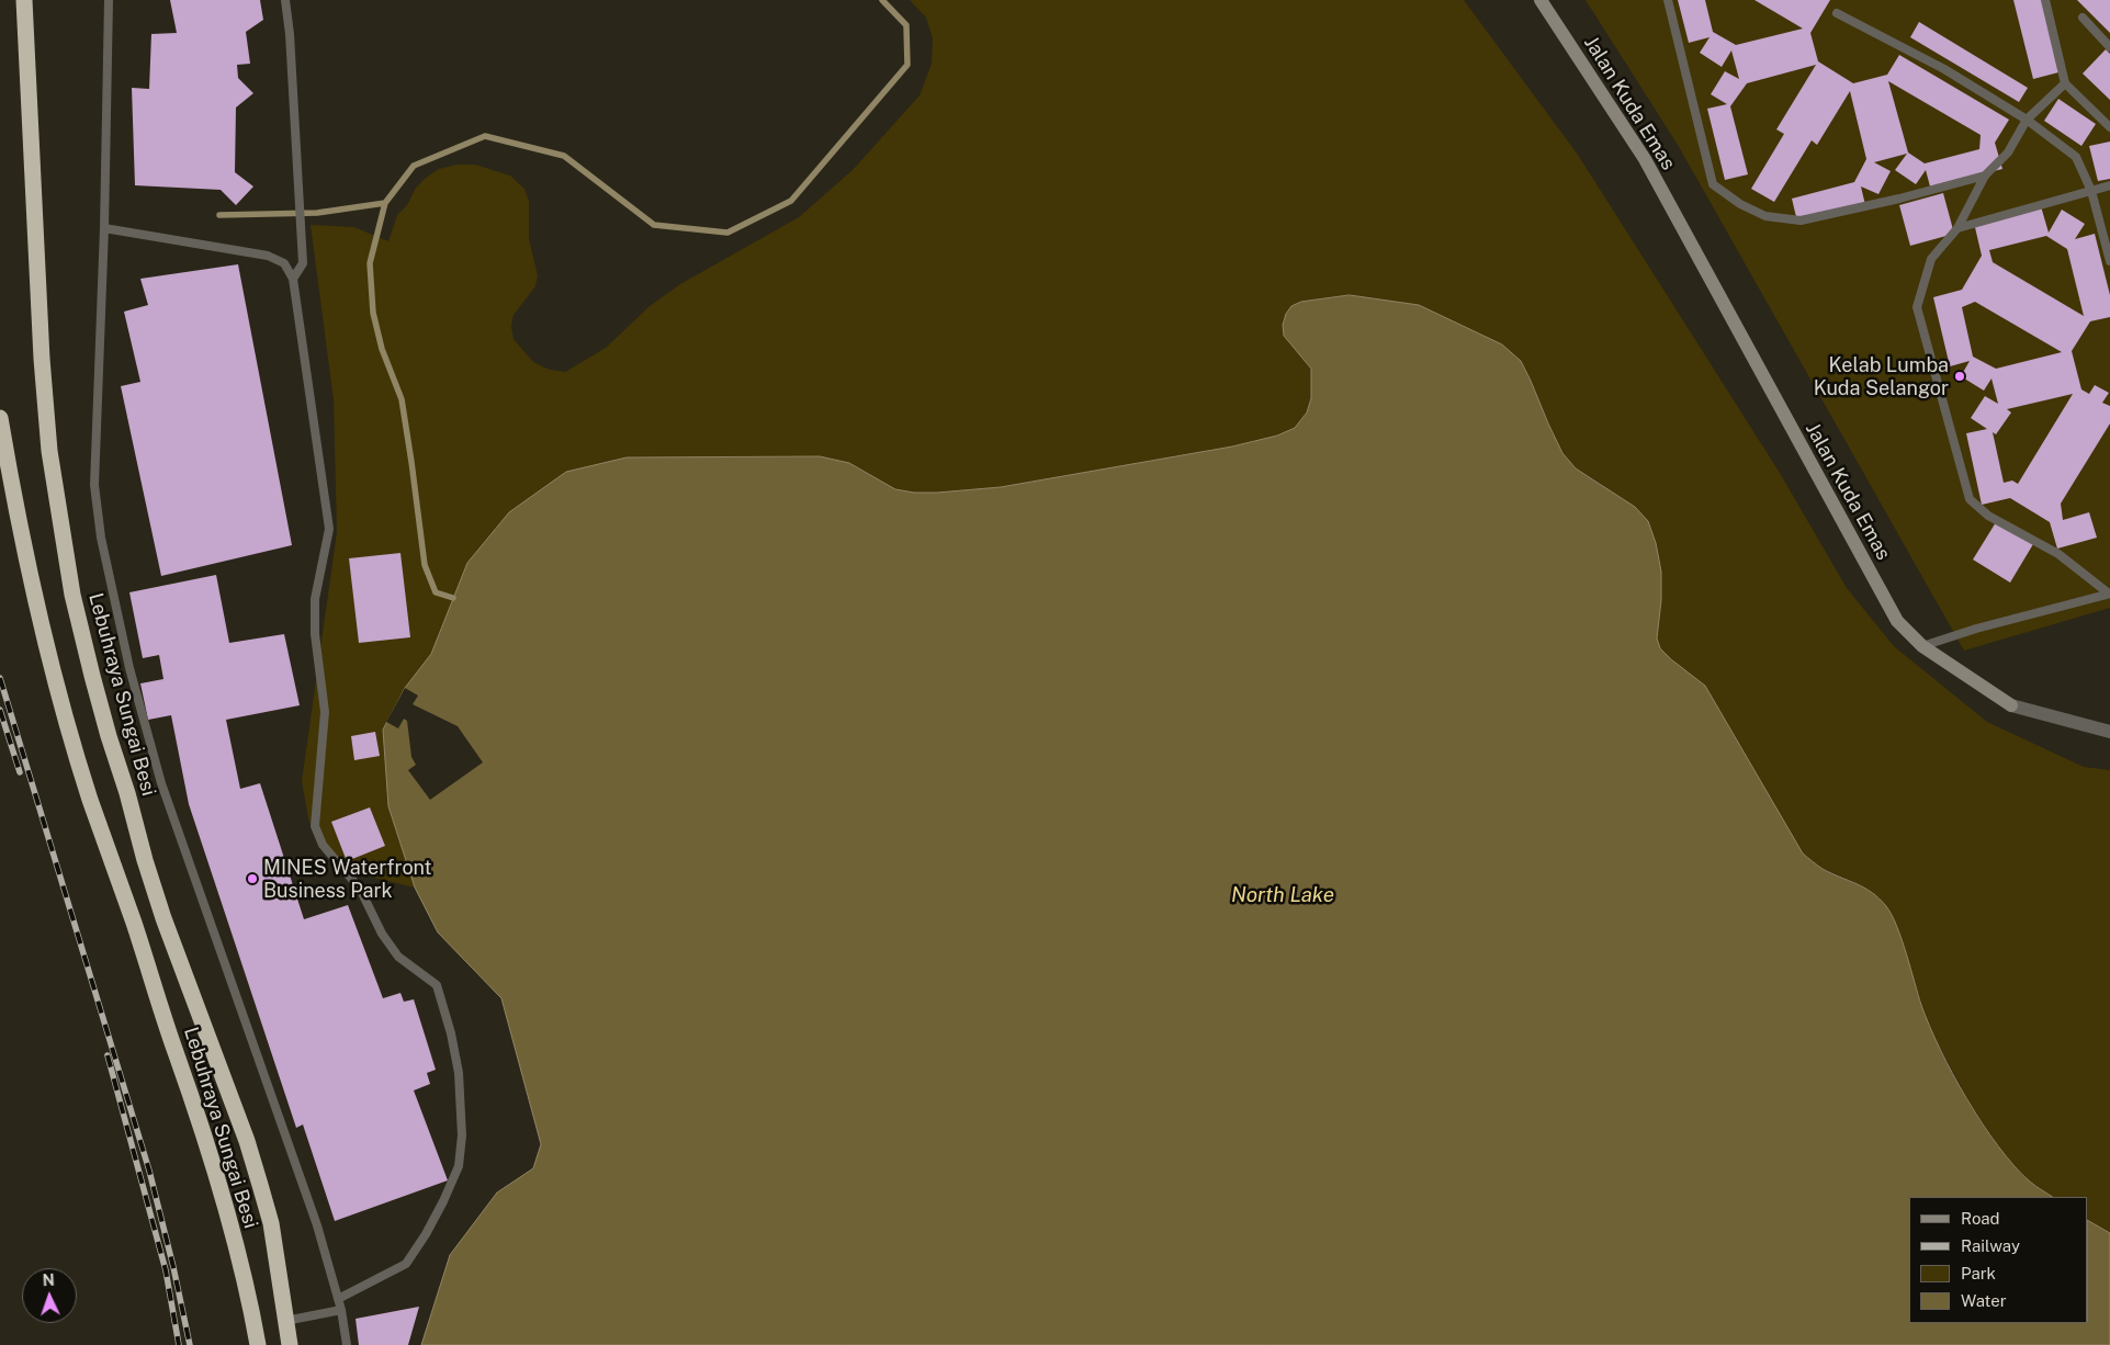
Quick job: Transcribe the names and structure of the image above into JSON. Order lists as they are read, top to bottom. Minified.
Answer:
{"streets":{"highway":["Lebuhraya Sungai Besi"],"street":["Jalan Kuda Emas"]},"water":["North Lake"],"places":["Kelab Lumba Kuda Selangor","MINES Waterfront Business Park"],"legend":["Road","Railway","Park","Water"],"north":"top"}
